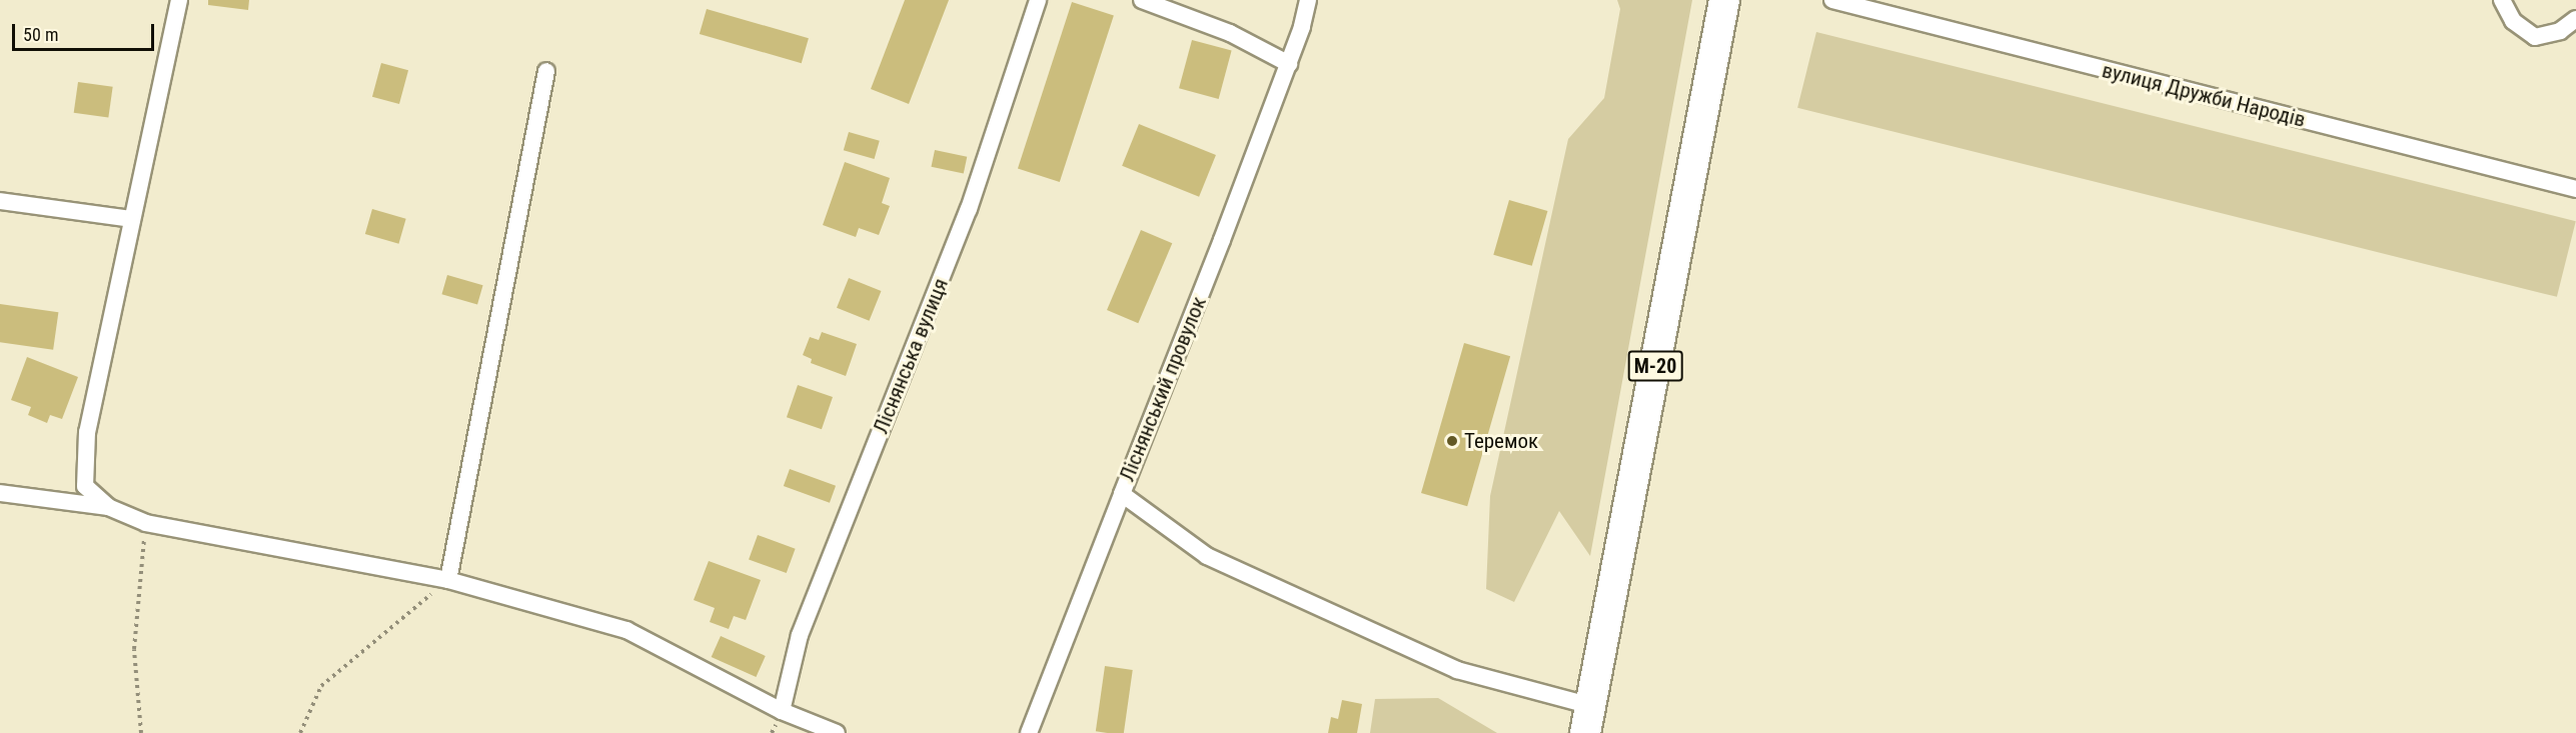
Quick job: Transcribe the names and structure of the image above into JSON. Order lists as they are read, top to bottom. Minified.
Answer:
{"streets":{"highway":["М-20"],"street":["вулиця Дружби Народів","Ліснянська вулиця","Ліснянський провулок"]},"crossings":[["М-20","Ліснянський провулок"]],"places":["Теремок"],"scale_bar":"50 m"}
